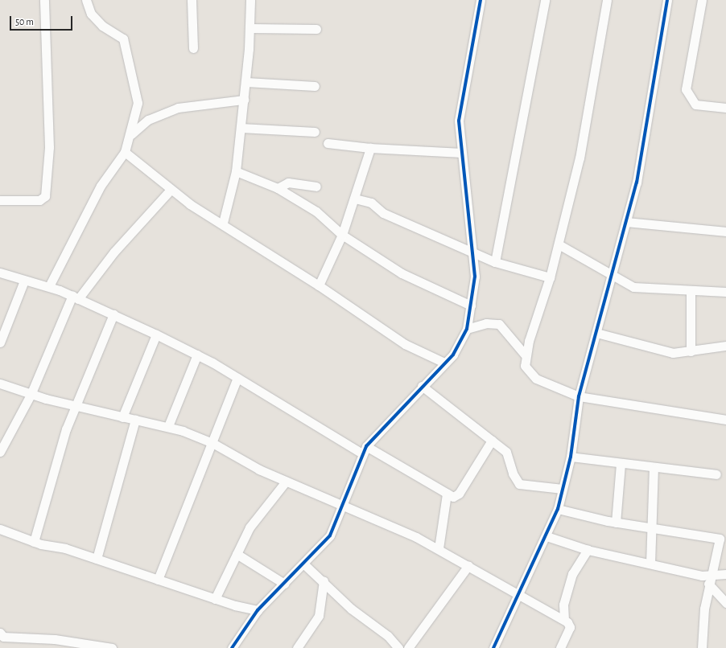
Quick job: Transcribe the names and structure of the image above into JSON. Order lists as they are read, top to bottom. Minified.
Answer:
{"scale_bar":"50 m"}
